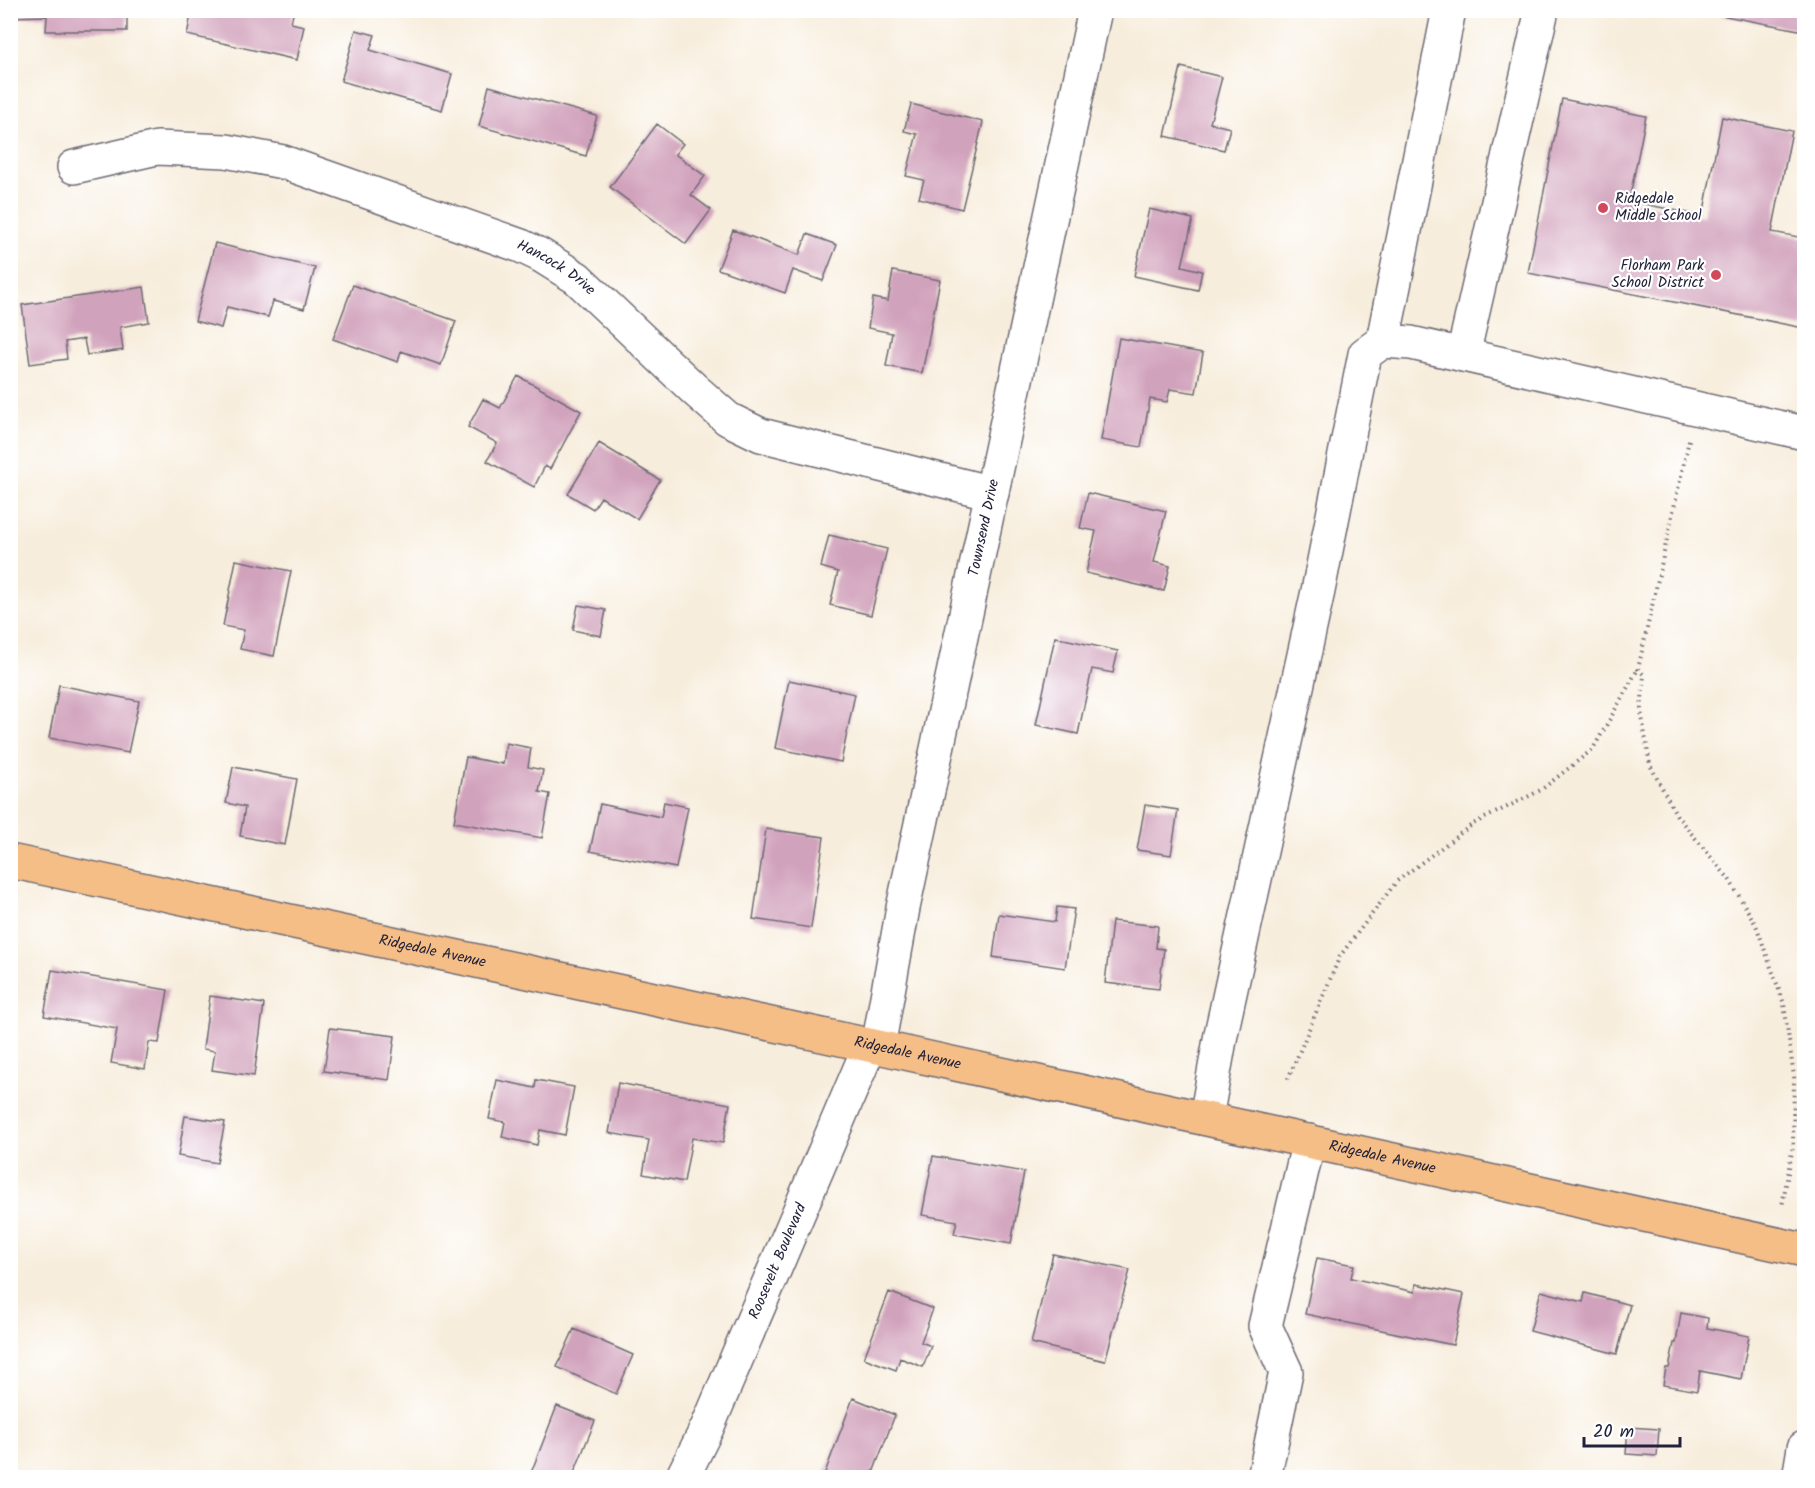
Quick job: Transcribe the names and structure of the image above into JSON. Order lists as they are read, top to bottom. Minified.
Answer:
{"streets":{"main road":["Ridgedale Avenue"],"street":["Hancock Drive","Townsend Drive","Roosevelt Boulevard"]},"crossings":[["Hancock Drive","Townsend Drive"],["Townsend Drive","Ridgedale Avenue"],["Townsend Drive","Roosevelt Boulevard"],["Ridgedale Avenue","Roosevelt Boulevard"]],"places":["Ridgedale Middle School","Florham Park School District"],"scale_bar":"20 m"}
